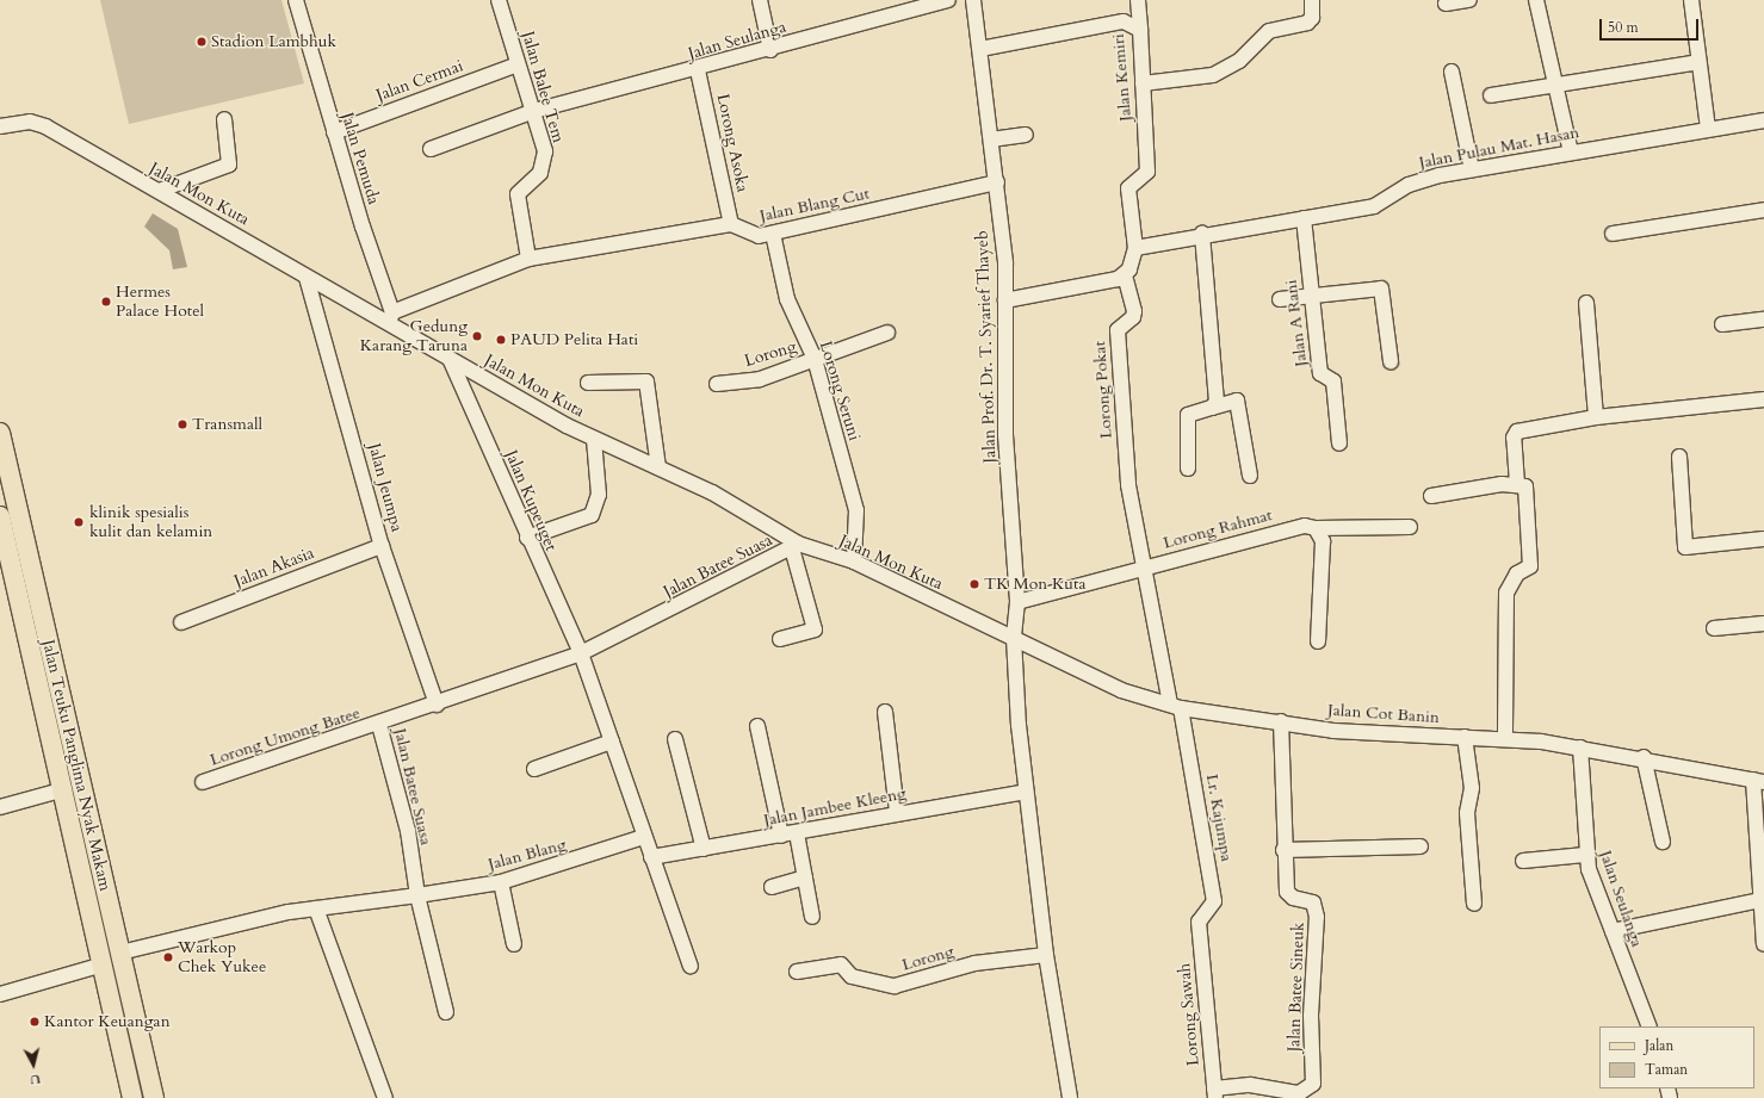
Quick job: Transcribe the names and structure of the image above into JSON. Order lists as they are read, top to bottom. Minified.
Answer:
{"streets":{"main road":["Jalan Teuku Panglima Nyak Makam"],"street":["Jalan Seulanga","Jalan Kemiri","Jalan Cermai","Jalan Balee Tem","Lorong Asoka","Jalan Pulau Mat. Hasan","Jalan Pemuda","Jalan Mon Kuta","Jalan Blang Cut","Jalan A Rani","Jalan Prof. Dr. T. Syarief Thayeb","Lorong","Lorong Pokat","Lorong Seruni","Jalan Jeumpa","Jalan Kupeuget","Lorong Rahmat","Jalan Batee Suasa","Jalan Akasia","Jalan Cot Banin","Lorong Umong Batee","Jalan Jambee Kleeng","Lr. Kajumpa","Jalan Blang","Jalan Batee Sineuk","Lorong Sawah"]},"crossings":[["Jalan Seulanga","Jalan Balee Tem"],["Jalan Seulanga","Lorong Asoka"],["Jalan Seulanga","Jalan Cot Banin"],["Jalan Kemiri","Jalan Pulau Mat. Hasan"],["Jalan Kemiri","Jalan Prof. Dr. T. Syarief Thayeb"],["Jalan Cermai","Jalan Balee Tem"],["Jalan Cermai","Jalan Pemuda"],["Lorong Asoka","Jalan Blang Cut"],["Jalan Pulau Mat. Hasan","Jalan A Rani"],["Jalan Pemuda","Jalan Mon Kuta"],["Jalan Mon Kuta","Jalan Prof. Dr. T. Syarief Thayeb"],["Jalan Mon Kuta","Lorong Seruni"],["Jalan Mon Kuta","Jalan Jeumpa"],["Jalan Mon Kuta","Jalan Kupeuget"],["Jalan Mon Kuta","Jalan Batee Suasa"],["Jalan Mon Kuta","Jalan Cot Banin"],["Jalan Blang Cut","Jalan Prof. Dr. T. Syarief Thayeb"],["Jalan Blang Cut","Lorong Seruni"],["Jalan Prof. Dr. T. Syarief Thayeb","Lorong"],["Jalan Prof. Dr. T. Syarief Thayeb","Lorong Rahmat"],["Jalan Prof. Dr. T. Syarief Thayeb","Jalan Cot Banin"],["Jalan Prof. Dr. T. Syarief Thayeb","Jalan Jambee Kleeng"],["Lorong","Lorong Seruni"],["Lorong Pokat","Lr. Kajumpa"],["Jalan Jeumpa","Jalan Batee Suasa"],["Jalan Jeumpa","Jalan Akasia"],["Jalan Kupeuget","Jalan Batee Suasa"],["Jalan Kupeuget","Jalan Jambee Kleeng"],["Jalan Kupeuget","Jalan Blang"],["Lorong Rahmat","Lr. Kajumpa"],["Jalan Batee Suasa","Lorong Umong Batee"],["Jalan Batee Suasa","Jalan Blang"],["Jalan Cot Banin","Lr. Kajumpa"],["Jalan Cot Banin","Jalan Batee Sineuk"],["Lr. Kajumpa","Lorong Sawah"],["Jalan Batee Sineuk","Lorong Sawah"]],"places":["Stadion Lambhuk","Hermes Palace Hotel","Gedung Karang Taruna","PAUD Pelita Hati","Transmall","klinik spesialis kulit dan kelamin","TK Mon Kuta","Warkop Chek Yukee","Kantor Keuangan"],"legend":["Jalan","Taman"],"scale_bar":"50 m","north":"bottom"}
